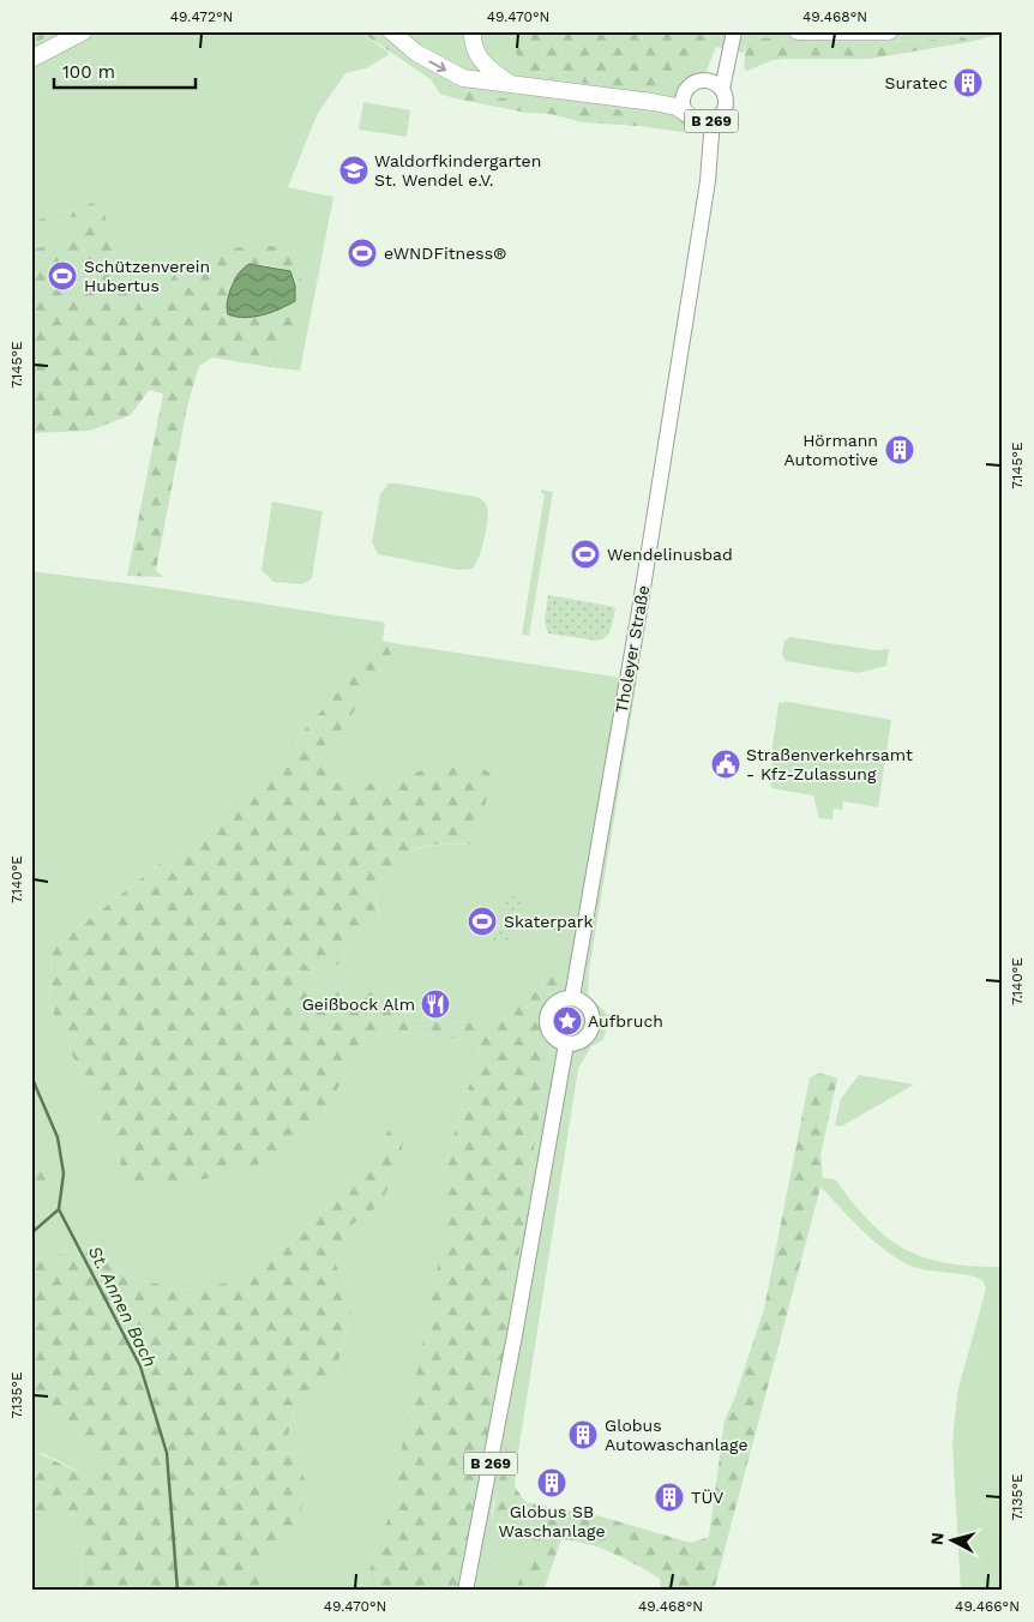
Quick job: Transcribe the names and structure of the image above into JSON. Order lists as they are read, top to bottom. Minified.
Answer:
{"streets":{"main road":["B 269","Tholeyer Straße"]},"crossings":[["B 269","Tholeyer Straße"]],"water":["St. Annen Bach"],"places":{"building":["Suratec","Hörmann Automotive","Globus Autowaschanlage","Globus SB Waschanlage","TÜV"],"school or university":["Waldorfkindergarten St. Wendel e.V."],"sports":["eWNDFitness®","Schützenverein Hubertus","Wendelinusbad","Skaterpark"],"public building":["Straßenverkehrsamt - Kfz-Zulassung"],"restaurant":["Geißbock Alm"],"place":["Aufbruch"]},"scale_bar":"100 m","north":"left","coordinates":["49.472°N","49.470°N","49.468°N","7.145°E","7.140°E","7.135°E","49.466°N"]}
